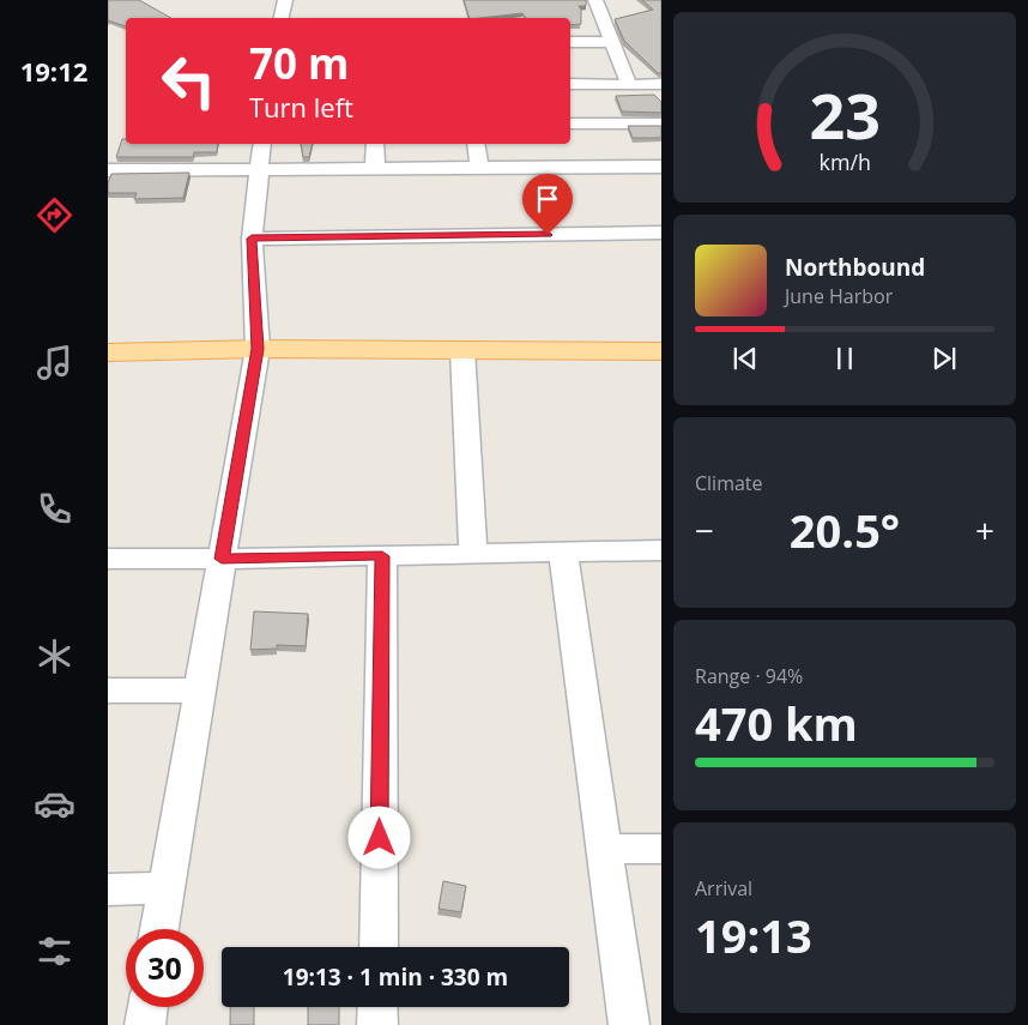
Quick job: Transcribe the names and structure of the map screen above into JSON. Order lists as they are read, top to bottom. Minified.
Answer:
{"page":{"tabs":"19:12","turn":["70 m","Turn left"],"song":["Northbound","June Harbor"],"tile":["Climate",["Range · 94%","470 km"],["Arrival","19:13"]],"heat":["−","20.5°","+"],"limit":"30","trip":"19:13 · 1 min · 330 m","gauge":["23","km/h"]}}
